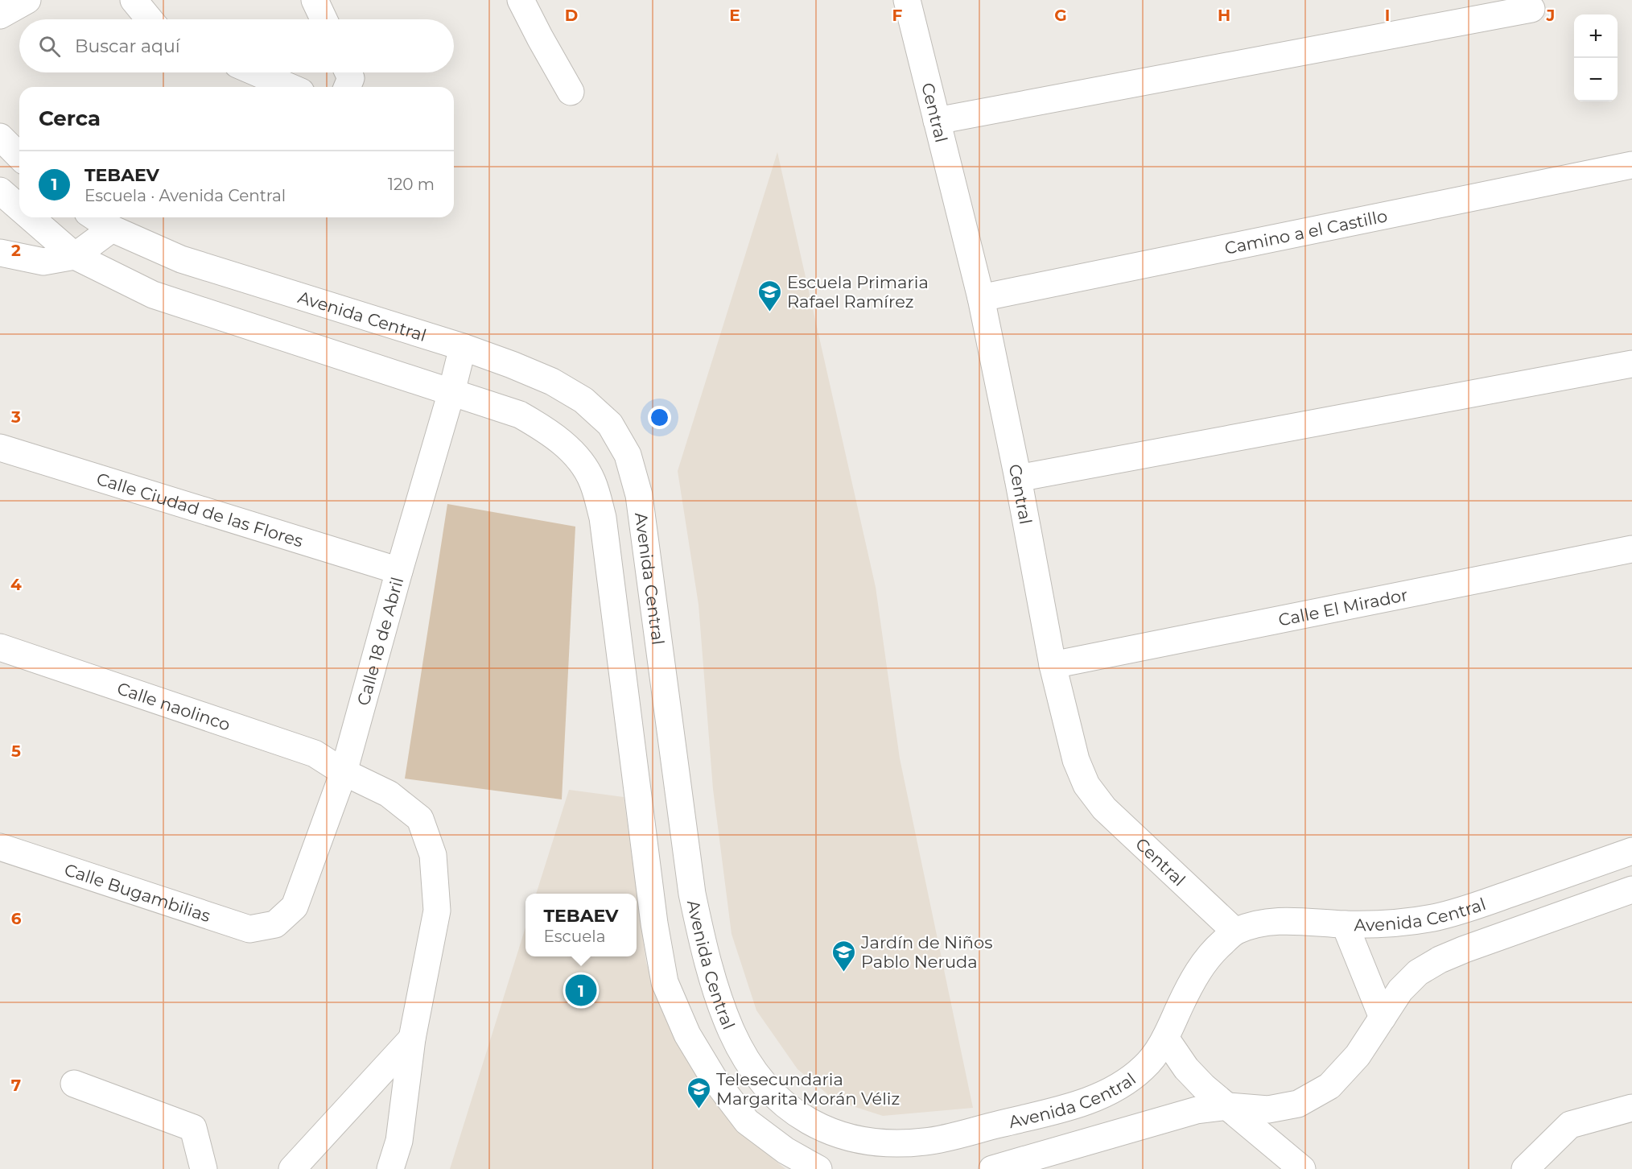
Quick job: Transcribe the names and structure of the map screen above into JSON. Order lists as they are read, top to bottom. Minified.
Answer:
{"streets":{"street":["Central","Camino a el Castillo","Avenida Central","Calle Ciudad de las Flores","Calle El Mirador","Calle 18 de Abril","Calle naolinco","Calle Bugambilias"]},"crossings":[["Central","Camino a el Castillo"],["Central","Avenida Central"],["Central","Calle El Mirador"],["Avenida Central","Calle 18 de Abril"],["Calle Ciudad de las Flores","Calle 18 de Abril"],["Calle 18 de Abril","Calle naolinco"],["Calle 18 de Abril","Calle Bugambilias"]],"places":{"school or university":["Escuela Primaria Rafael Ramírez","Jardín de Niños Pablo Neruda","Telesecundaria Margarita Morán Véliz"]},"page":{"map_buttons":["+","−"],"search":"Buscar aquí","heading":"Cerca","list":[{"mark":"1","name":"TEBAEV","note":"Escuela · Avenida Central","value":"120 m"}],"popup":["TEBAEV","Escuela"],"pins":"1"},"grid":{"columns":["D","E","F","G","H","I","J"],"rows":["2","3","4","5","6","7"]}}
